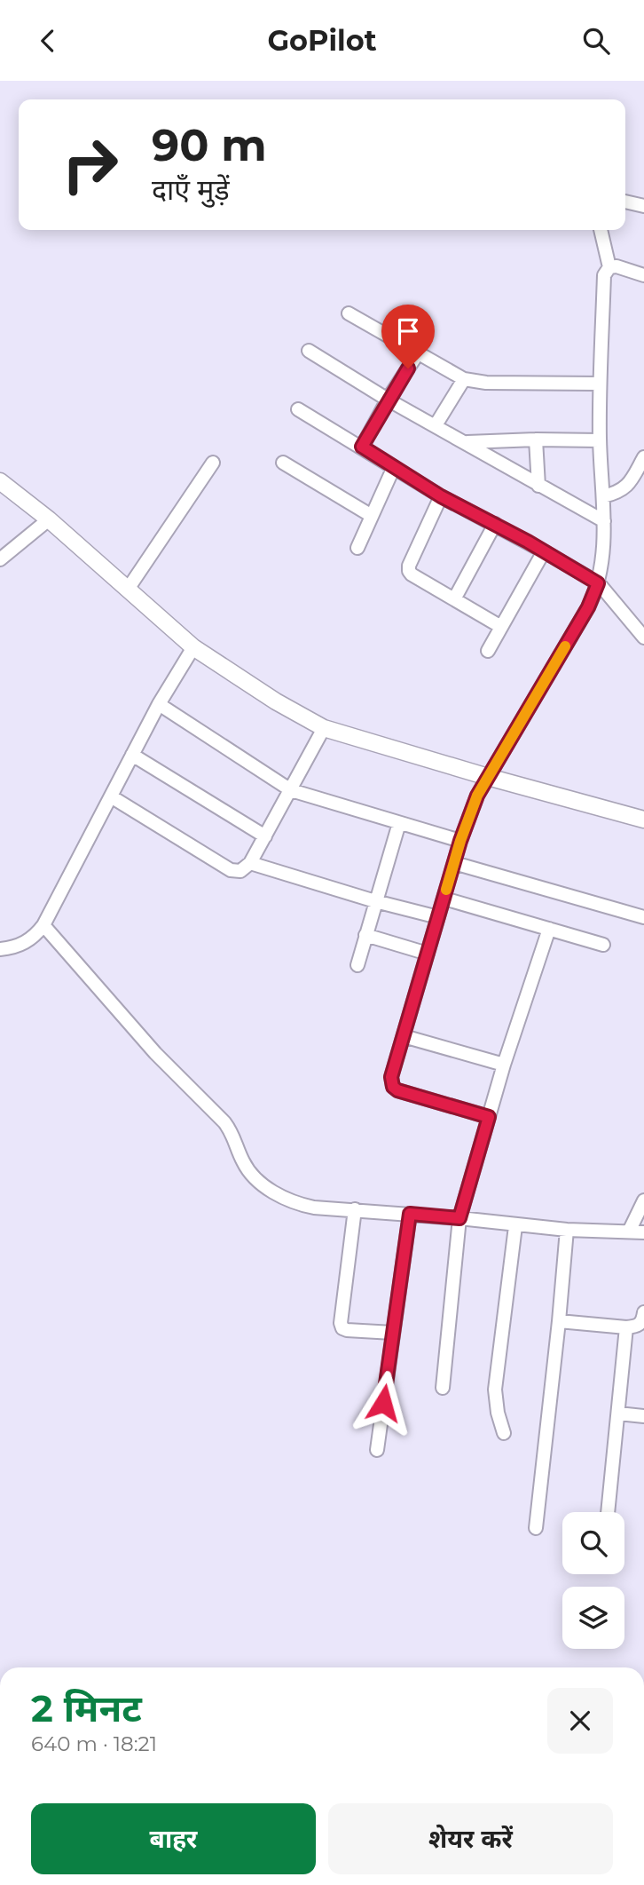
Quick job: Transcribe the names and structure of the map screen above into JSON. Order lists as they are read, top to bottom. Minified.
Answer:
{"page":{"header":"GoPilot","turn":["90 m","दाएँ मुड़ें"],"heading":["2 मिनट","640 m · 18:21"],"buttons":["बाहर","शेयर करें"]}}
